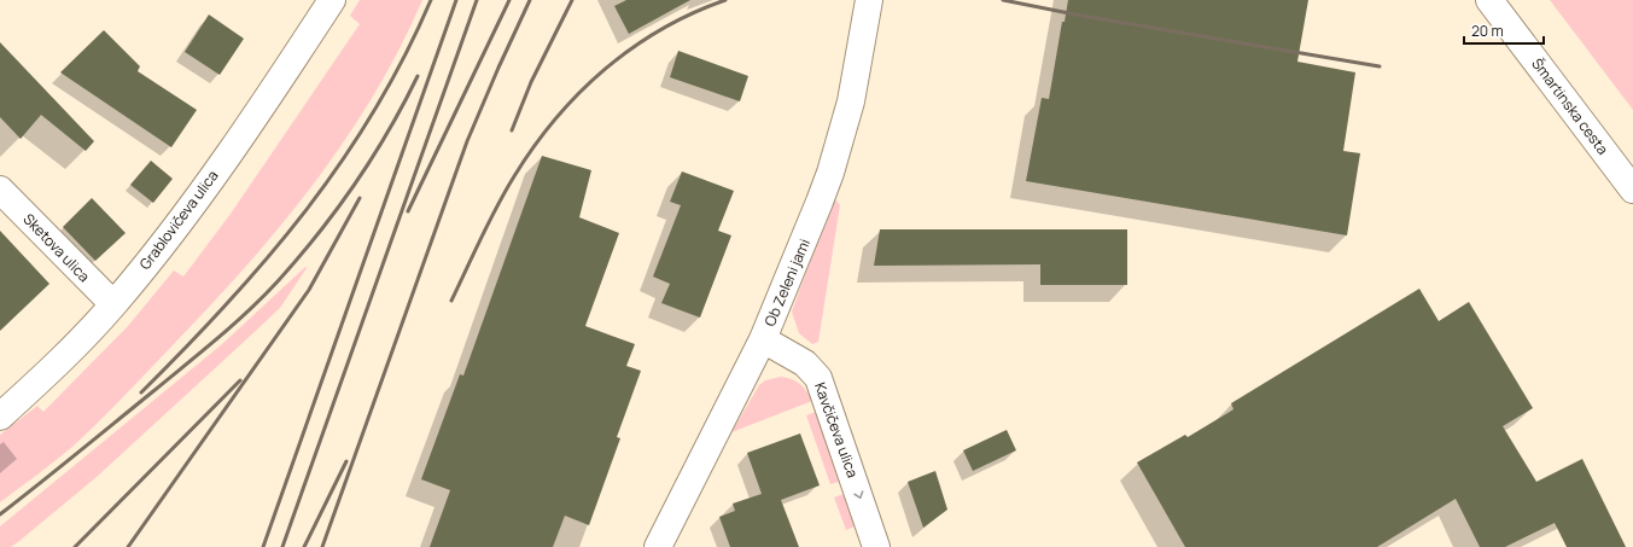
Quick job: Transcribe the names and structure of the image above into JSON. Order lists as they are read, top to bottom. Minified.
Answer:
{"streets":{"street":["Šmartinska cesta","Grablovičeva ulica","Sketova ulica","Ob Zeleni jami","Kavčičeva ulica"]},"crossings":[["Grablovičeva ulica","Sketova ulica"],["Ob Zeleni jami","Kavčičeva ulica"]],"one_way":["Kavčičeva ulica"],"scale_bar":"20 m"}
